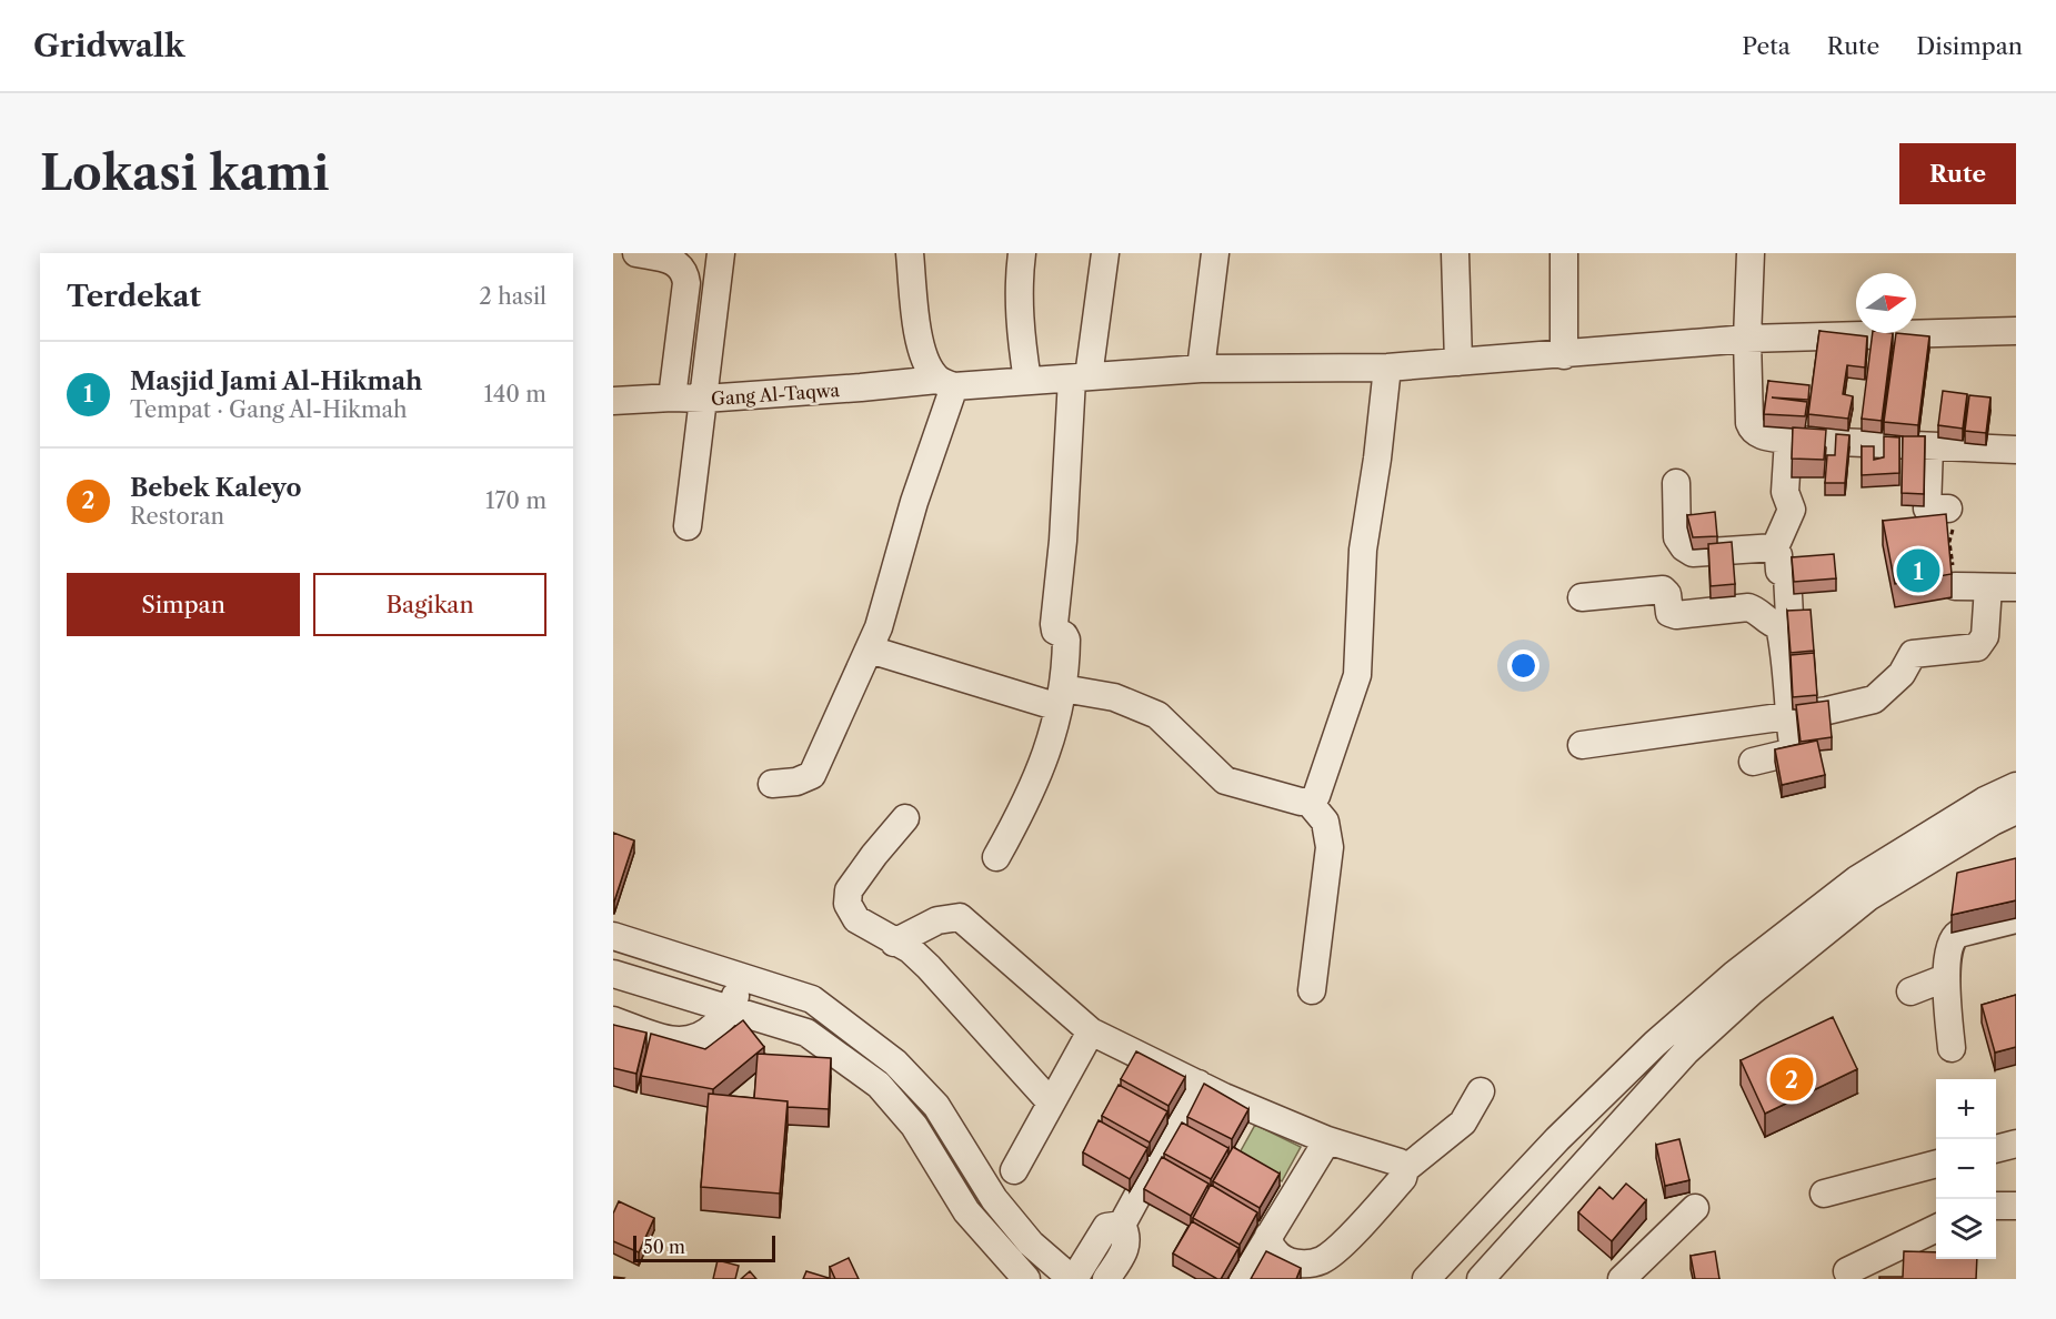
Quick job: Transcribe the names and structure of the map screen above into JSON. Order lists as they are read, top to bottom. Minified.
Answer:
{"streets":{"street":["Gang Al-Taqwa"]},"scale_bar":"50 m","north":"right","page":{"header":"Gridwalk","nav":["Peta","Rute","Disimpan"],"buttons":["Rute",["Simpan","Bagikan"]],"title":"Lokasi kami","heading":["Terdekat","2 hasil"],"list":[{"mark":"1","name":"Masjid Jami Al-Hikmah","note":"Tempat · Gang Al-Hikmah","value":"140 m"},{"mark":"2","name":"Bebek Kaleyo","note":"Restoran","value":"170 m"}],"pins":["1","2"],"map_buttons":["+","−"],"scale":"50 m"}}
